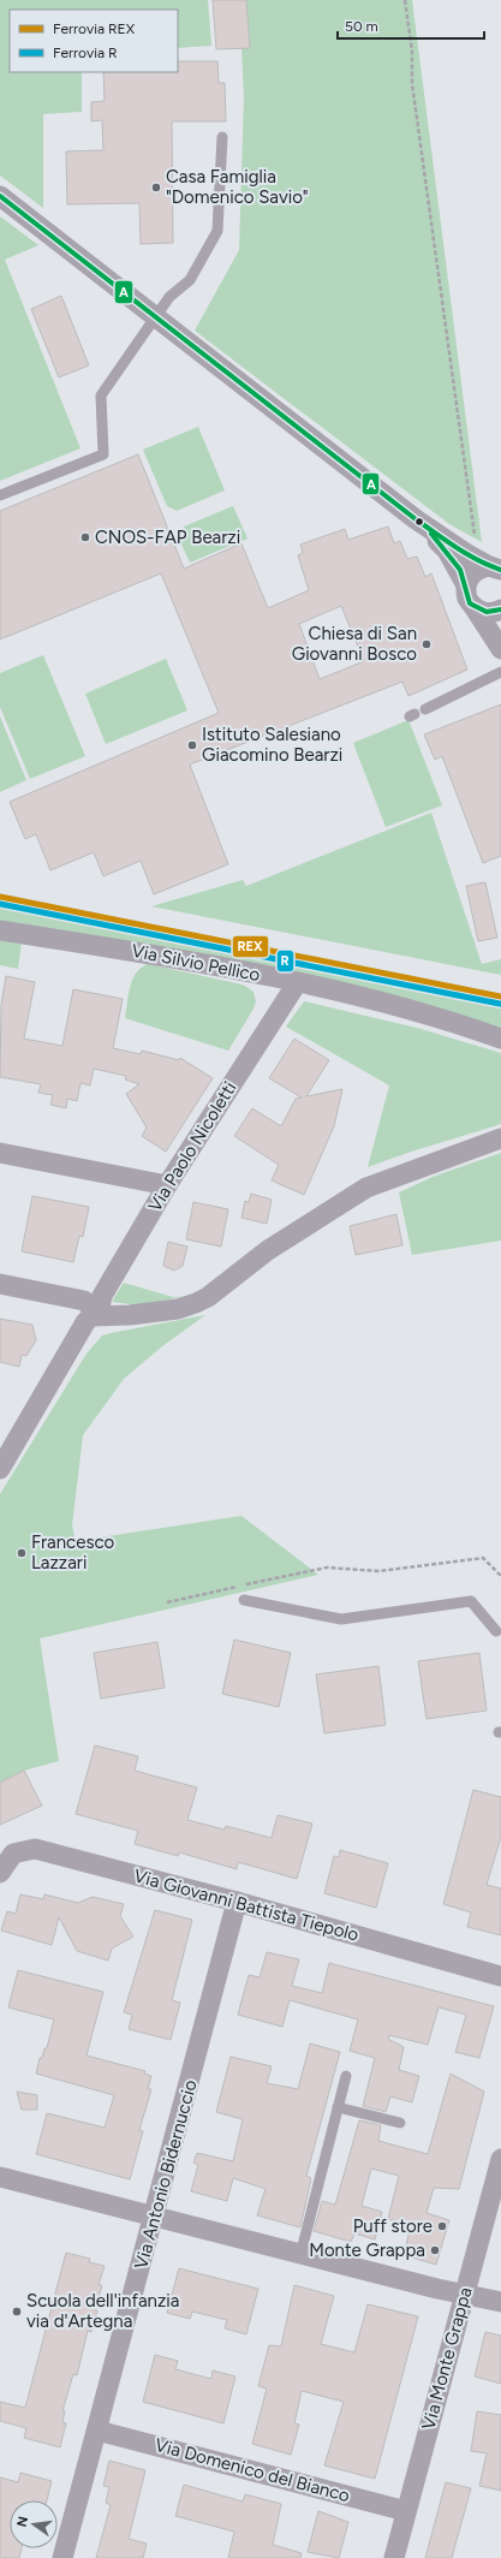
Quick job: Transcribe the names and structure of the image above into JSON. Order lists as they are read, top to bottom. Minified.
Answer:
{"streets":{"street":["Via Silvio Pellico","Via Paolo Nicoletti","Via Giovanni Battista Tiepolo","Via Antonio Bidernuccio","Via Monte Grappa","Via Domenico del Bianco"]},"crossings":[["Via Silvio Pellico","Via Paolo Nicoletti"],["Via Giovanni Battista Tiepolo","Via Antonio Bidernuccio"],["Via Antonio Bidernuccio","Via Domenico del Bianco"],["Via Monte Grappa","Via Domenico del Bianco"]],"places":["Casa Famiglia \"Domenico Savio\"","CNOS-FAP Bearzi","Chiesa di San Giovanni Bosco","Istituto Salesiano Giacomino Bearzi","Francesco Lazzari","Puff store","Monte Grappa","Scuola dell'infanzia via d'Artegna"],"lines":["transit line A","rail line REX","rail line R"],"legend":["Ferrovia REX","Ferrovia R"],"scale_bar":"50 m","north":"left"}
